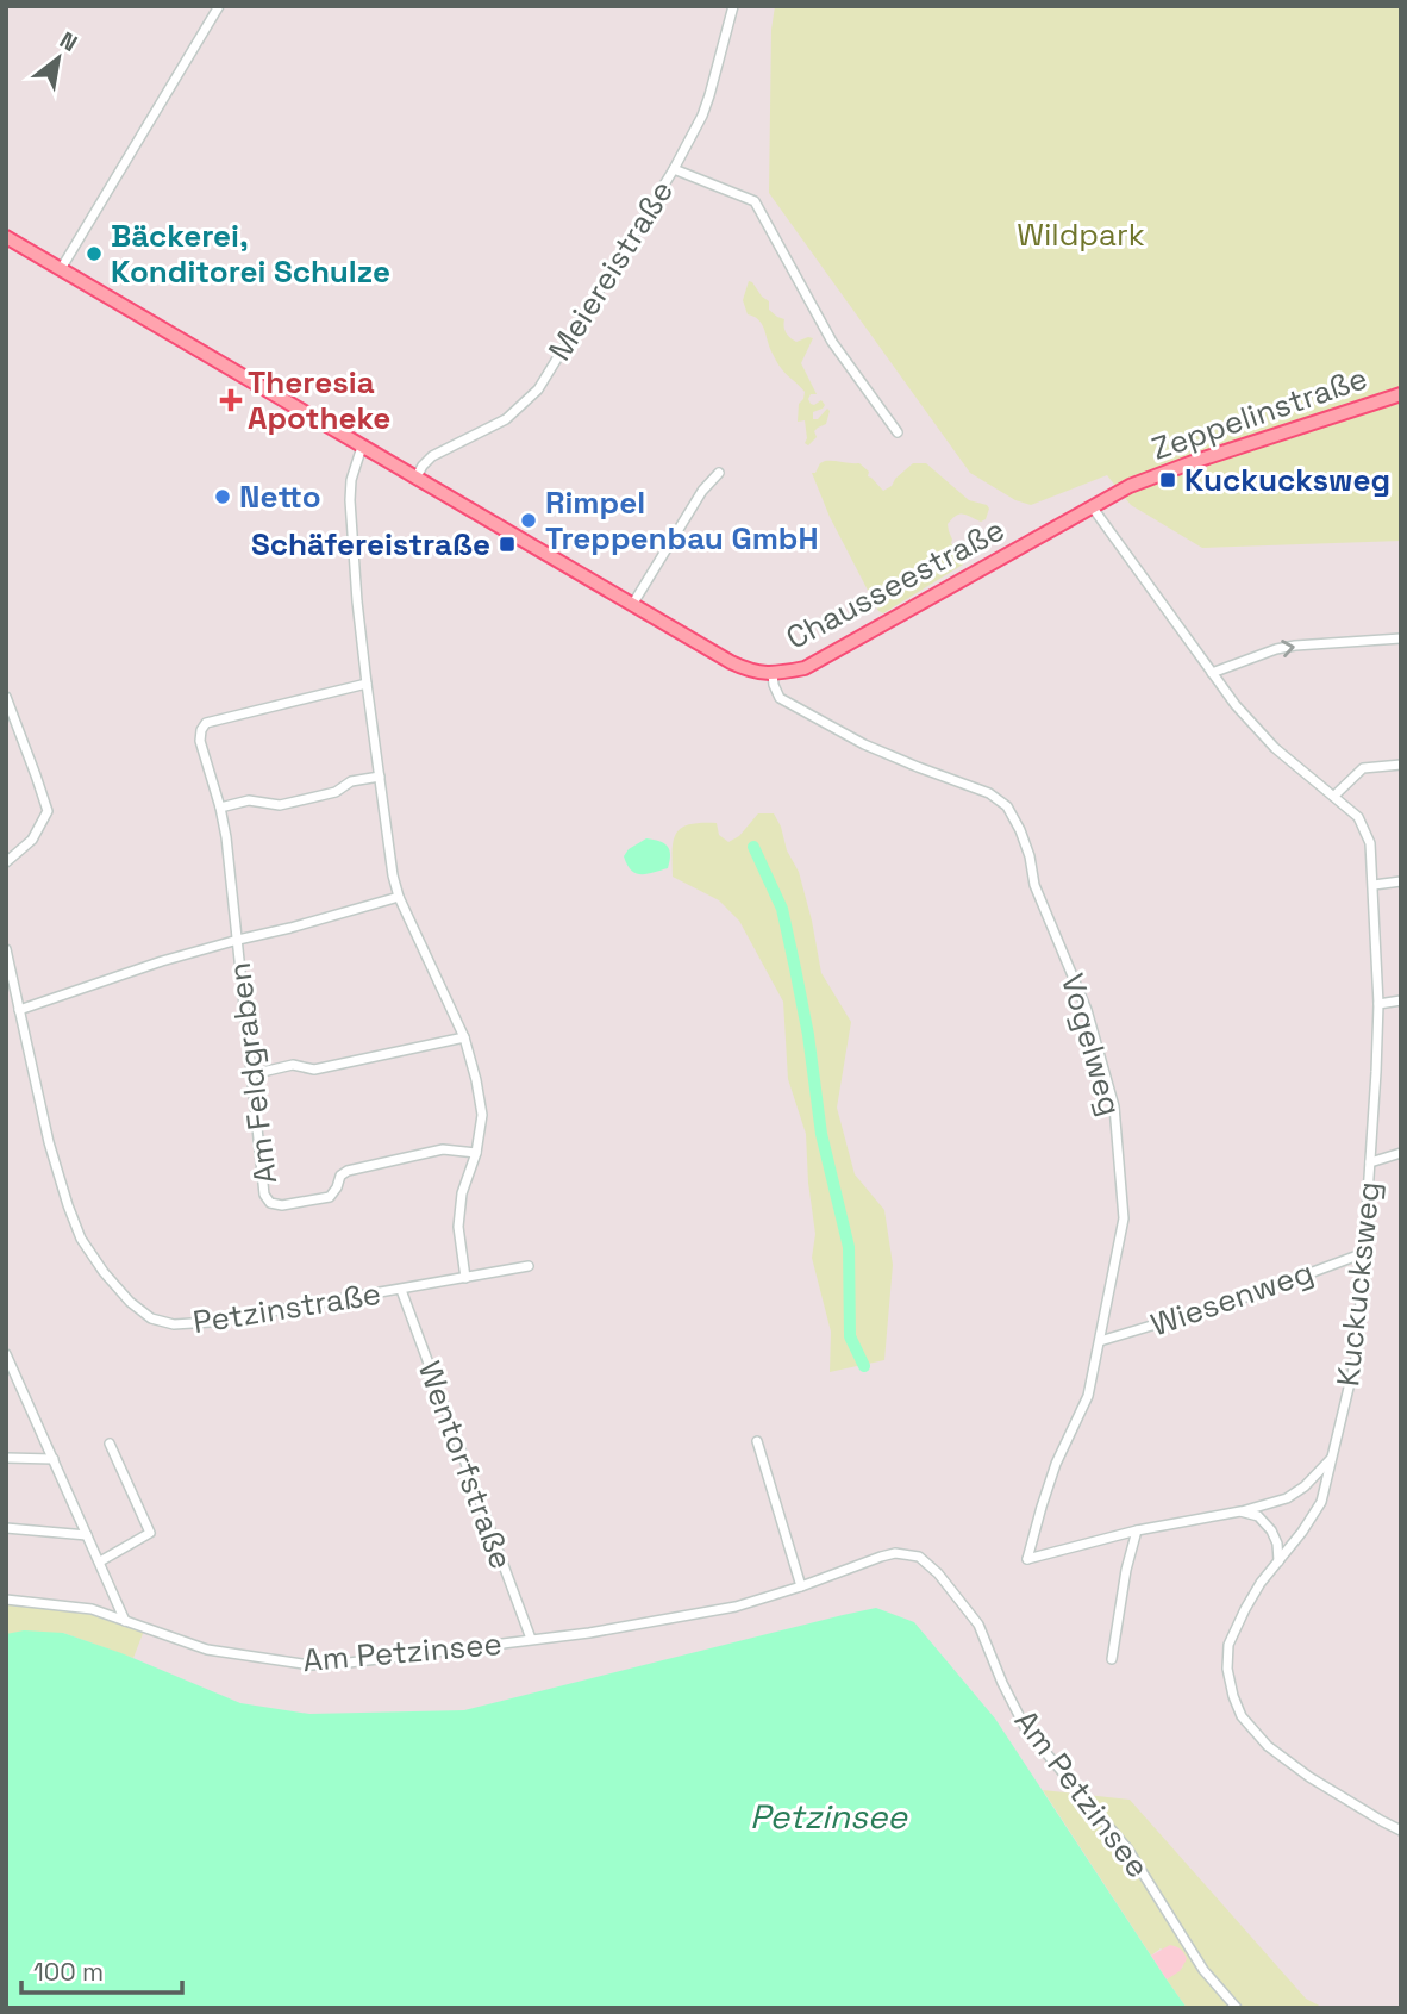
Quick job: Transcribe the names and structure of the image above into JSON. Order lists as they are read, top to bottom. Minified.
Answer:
{"streets":{"main road":["Zeppelinstraße","Chausseestraße"],"street":["Meiereistraße","Vogelweg","Am Feldgraben","Kuckucksweg","Wiesenweg","Petzinstraße","Wentorfstraße","Am Petzinsee"]},"crossings":[["Meiereistraße","Chausseestraße"],["Zeppelinstraße","Chausseestraße"],["Zeppelinstraße","Kuckucksweg"],["Chausseestraße","Vogelweg"],["Chausseestraße","Kuckucksweg"],["Vogelweg","Wiesenweg"],["Kuckucksweg","Wiesenweg"],["Petzinstraße","Wentorfstraße"],["Wentorfstraße","Am Petzinsee"]],"water":["Petzinsee"],"parks":["Wildpark"],"places":{"other":["Bäckerei, Konditorei Schulze","Netto","Rimpel Treppenbau GmbH"],"health":["Theresia Apotheke"],"transit":["Kuckucksweg","Schäfereistraße"]},"scale_bar":"100 m","north":"top right"}
